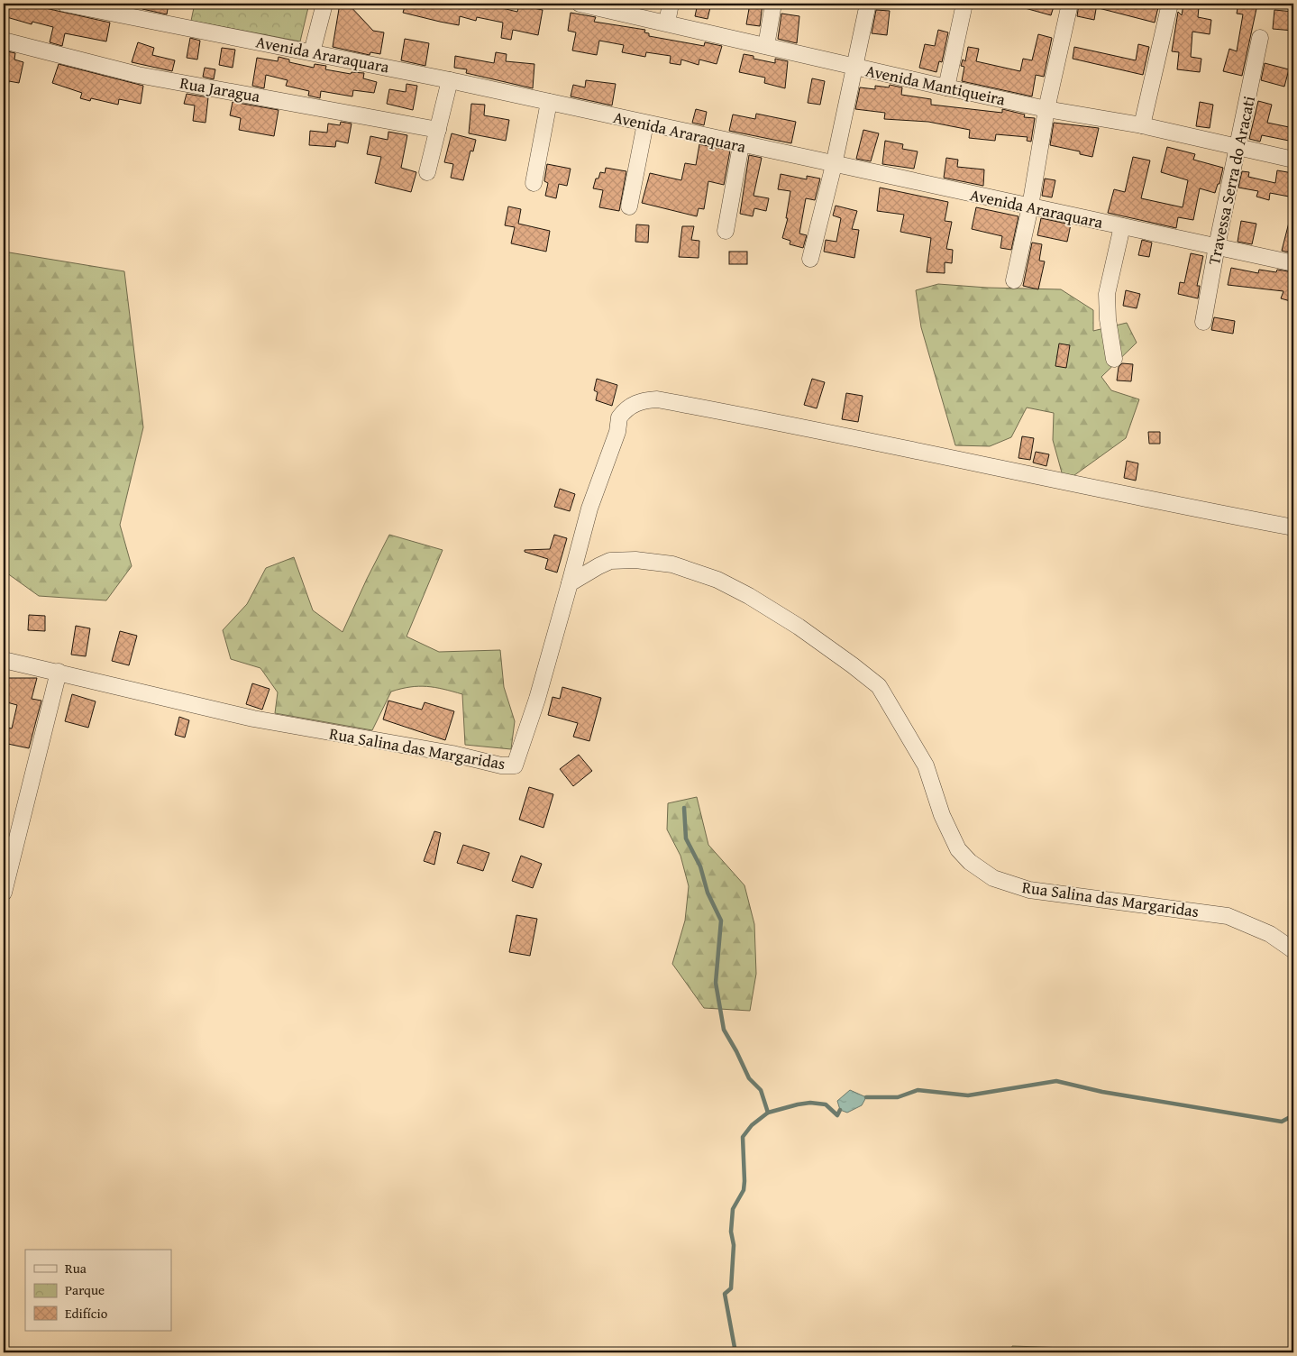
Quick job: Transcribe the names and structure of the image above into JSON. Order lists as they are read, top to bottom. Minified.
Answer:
{"streets":{"street":["Avenida Araraquara","Avenida Mantiqueira","Rua Jaragua","Travessa Serra do Aracati","Rua Salina das Margaridas"]},"crossings":[["Avenida Araraquara","Travessa Serra do Aracati"],["Avenida Mantiqueira","Travessa Serra do Aracati"]],"legend":["Rua","Parque","Edifício"]}
